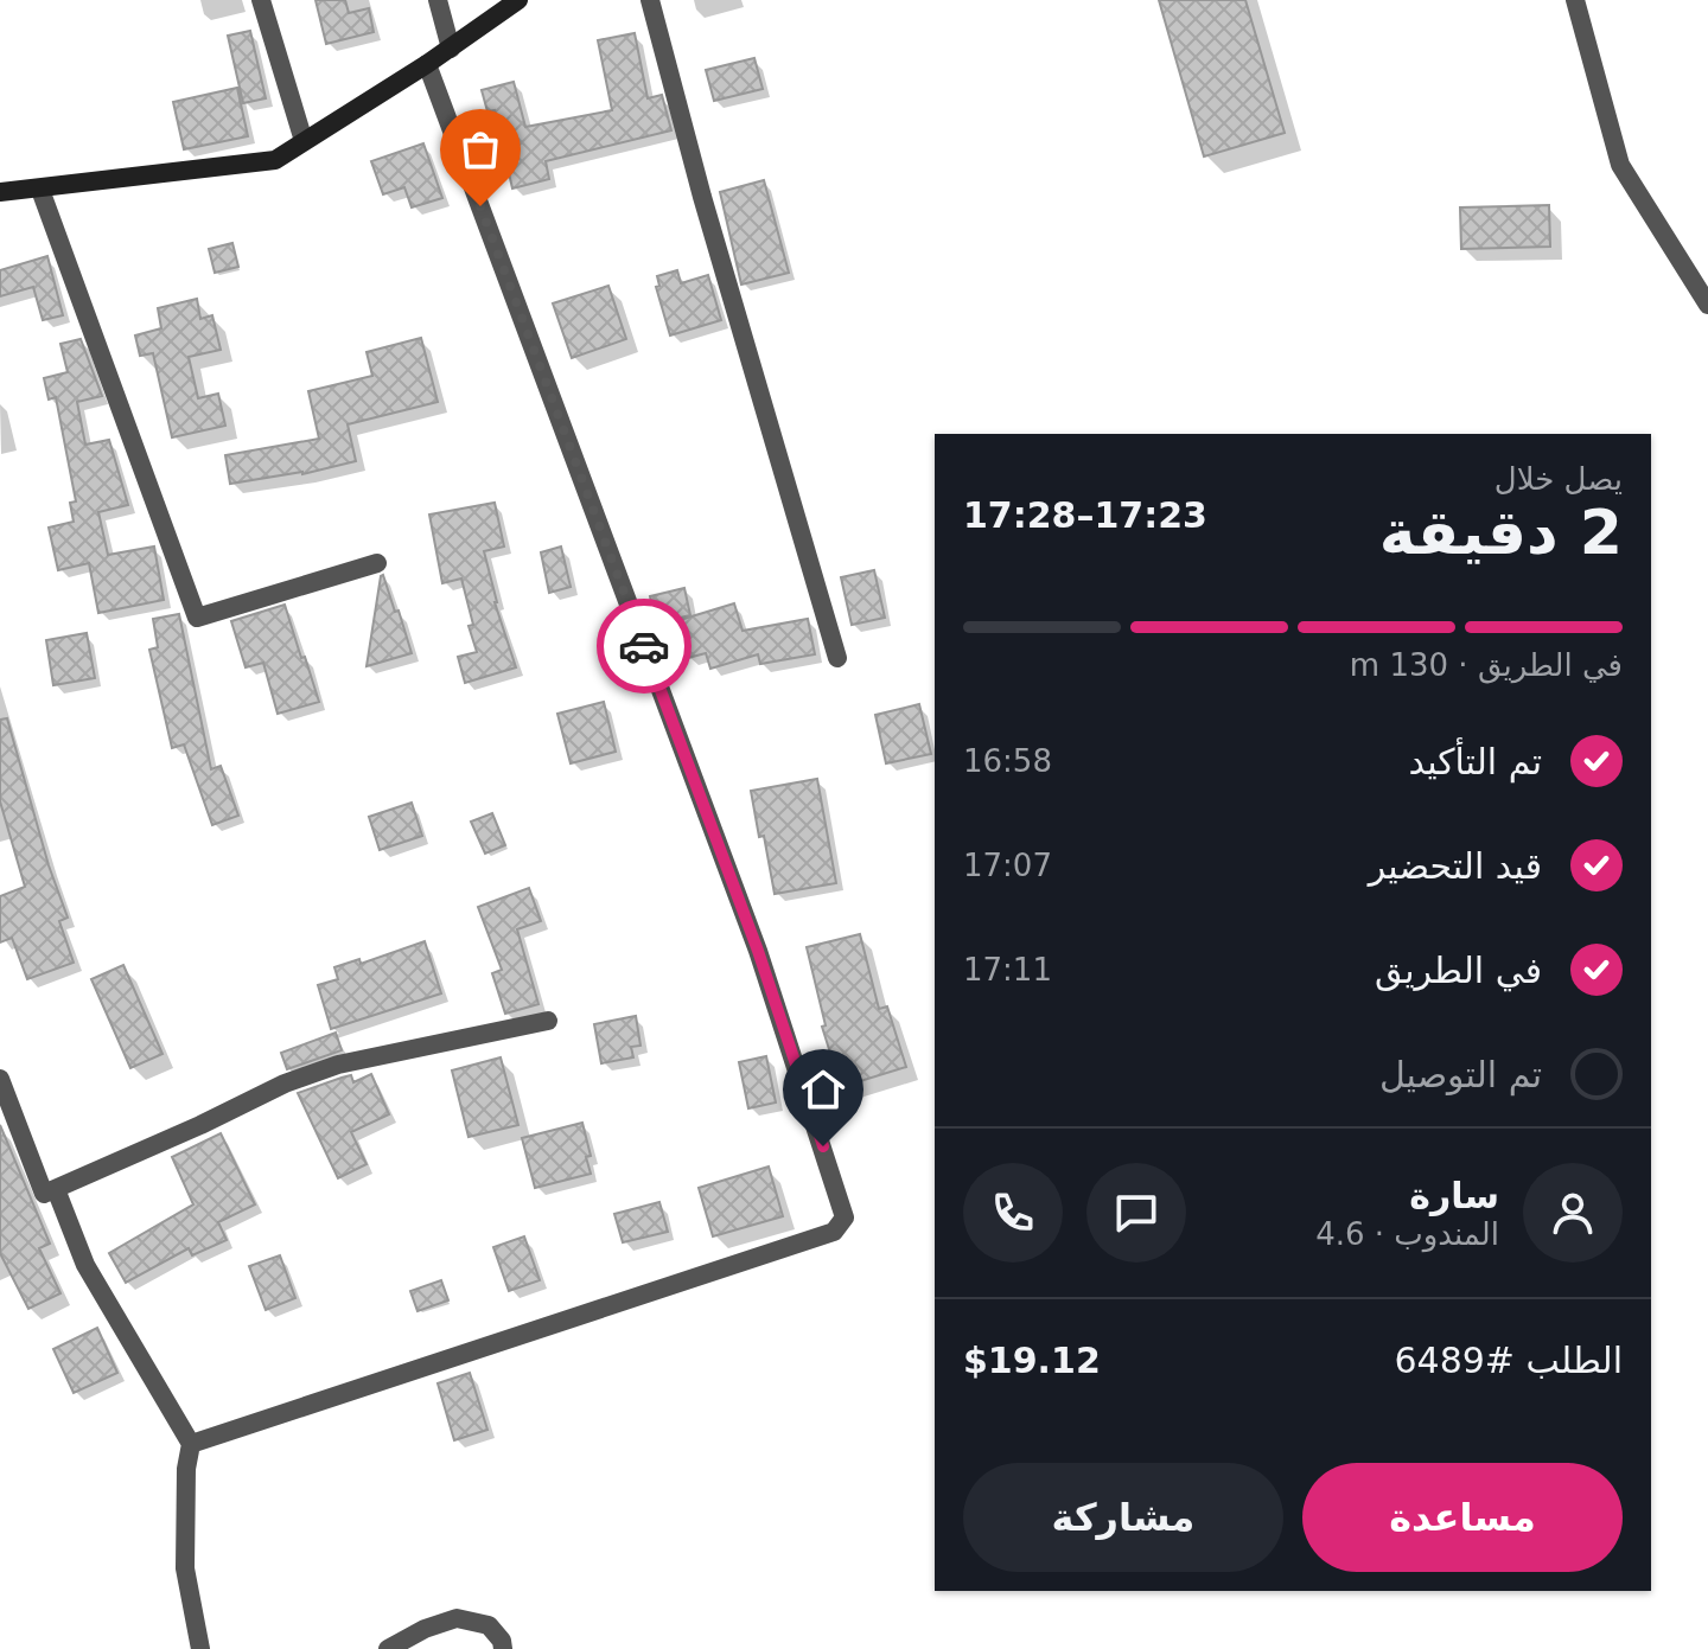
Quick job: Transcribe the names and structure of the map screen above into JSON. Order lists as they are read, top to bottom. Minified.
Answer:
{"page":{"heading":["2 دقيقة","يصل خلال","17:23–17:28"],"panel":["سارة","المندوب · 4.6","الطلب #6489","$19.12"],"bar":"في الطريق · 130 m","list":[["تم التأكيد","16:58"],["قيد التحضير","17:07"],["في الطريق","17:11"],"تم التوصيل"],"buttons":["مساعدة","مشاركة"]}}
